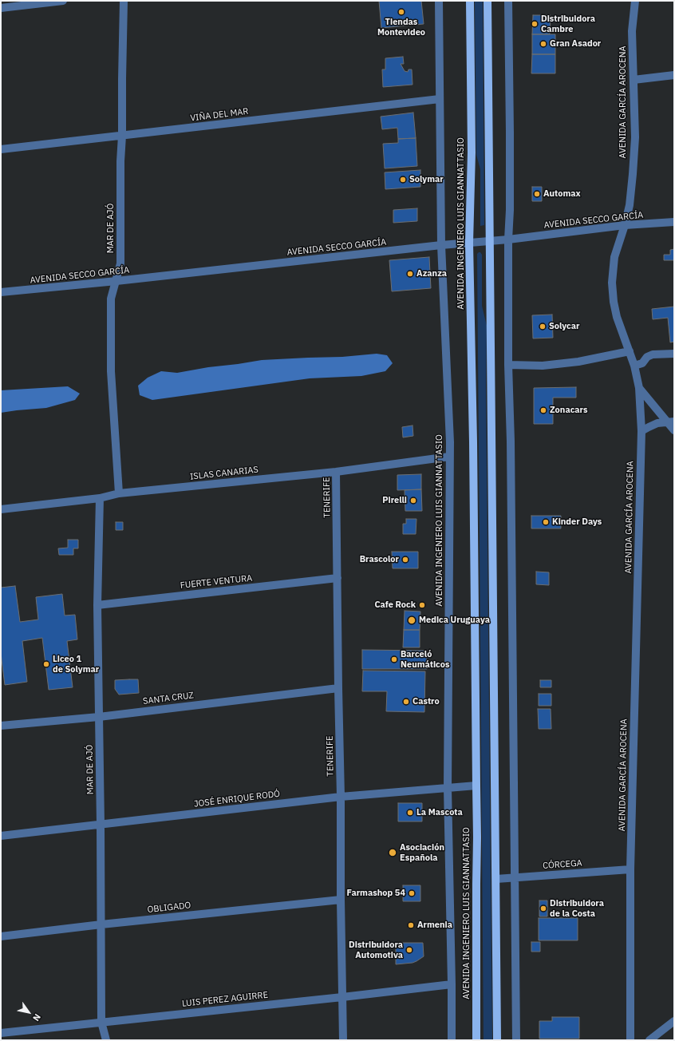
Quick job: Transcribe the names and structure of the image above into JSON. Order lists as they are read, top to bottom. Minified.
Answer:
{"streets":{"main road":["AVENIDA INGENIERO LUIS GIANNATTASIO"],"street":["AVENIDA GARCÍA AROCENA","VIÑA DEL MAR","AVENIDA SECCO GARCÍA","MAR DE AJÓ","ISLAS CANARIAS","TENERIFE","FUERTE VENTURA","SANTA CRUZ","JOSÉ ENRIQUE RODÓ","CÓRCEGA","OBLIGADO","LUIS PEREZ AGUIRRE"]},"crossings":[["AVENIDA GARCÍA AROCENA","AVENIDA SECCO GARCÍA"],["AVENIDA GARCÍA AROCENA","CÓRCEGA"],["VIÑA DEL MAR","AVENIDA INGENIERO LUIS GIANNATTASIO"],["VIÑA DEL MAR","MAR DE AJÓ"],["AVENIDA SECCO GARCÍA","AVENIDA INGENIERO LUIS GIANNATTASIO"],["AVENIDA SECCO GARCÍA","MAR DE AJÓ"],["AVENIDA INGENIERO LUIS GIANNATTASIO","ISLAS CANARIAS"],["AVENIDA INGENIERO LUIS GIANNATTASIO","JOSÉ ENRIQUE RODÓ"],["AVENIDA INGENIERO LUIS GIANNATTASIO","LUIS PEREZ AGUIRRE"],["MAR DE AJÓ","ISLAS CANARIAS"],["MAR DE AJÓ","FUERTE VENTURA"],["MAR DE AJÓ","SANTA CRUZ"],["MAR DE AJÓ","JOSÉ ENRIQUE RODÓ"],["MAR DE AJÓ","OBLIGADO"],["MAR DE AJÓ","LUIS PEREZ AGUIRRE"],["ISLAS CANARIAS","TENERIFE"],["TENERIFE","FUERTE VENTURA"],["TENERIFE","SANTA CRUZ"],["TENERIFE","JOSÉ ENRIQUE RODÓ"],["TENERIFE","OBLIGADO"],["TENERIFE","LUIS PEREZ AGUIRRE"]],"places":["Tiendas Montevideo","Distribuidora Cambre","Gran Asador","Solymar","Automax","Azanza","Solycar","Zonacars","Pirelli","Kinder Days","Brascolor","Cafe Rock","Medica Uruguaya","Barceló Neumáticos","Liceo 1 de Solymar","Castro","La Mascota","Asociación Española","Farmashop 54","Distribuidora de la Costa","Armenia","Distribuidora Automotiva"],"north":"bottom right"}
